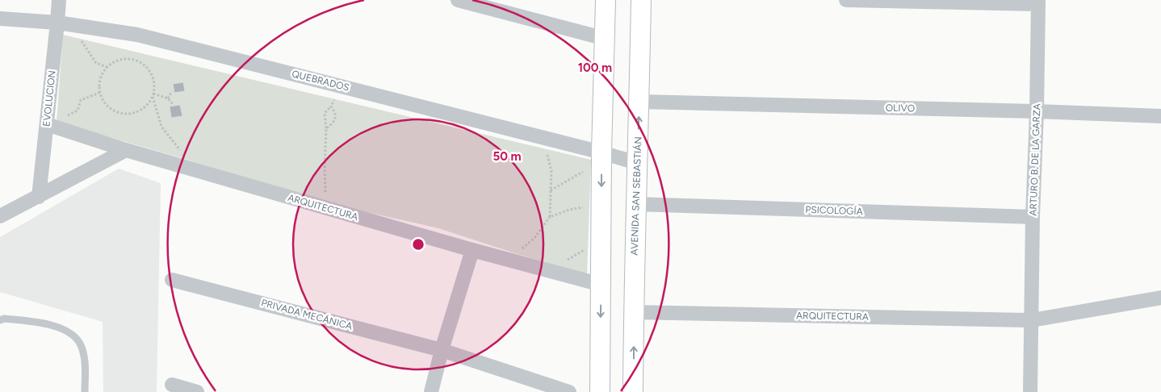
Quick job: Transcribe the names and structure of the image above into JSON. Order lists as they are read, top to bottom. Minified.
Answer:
{"streets":{"main road":["AVENIDA SAN SEBASTIÁN"],"street":["QUEBRADOS","EVOLUCION","OLIVO","ARTURO B. DE LA GARZA","ARQUITECTURA","PSICOLOGÍA","PRIVADA MECÁNICA"]},"crossings":[["QUEBRADOS","EVOLUCION"],["QUEBRADOS","AVENIDA SAN SEBASTIÁN"],["EVOLUCION","ARQUITECTURA"],["OLIVO","ARTURO B. DE LA GARZA"],["OLIVO","AVENIDA SAN SEBASTIÁN"],["ARTURO B. DE LA GARZA","ARQUITECTURA"],["ARTURO B. DE LA GARZA","PSICOLOGÍA"],["AVENIDA SAN SEBASTIÁN","ARQUITECTURA"],["AVENIDA SAN SEBASTIÁN","PSICOLOGÍA"]],"rings":["100 m","50 m"]}
